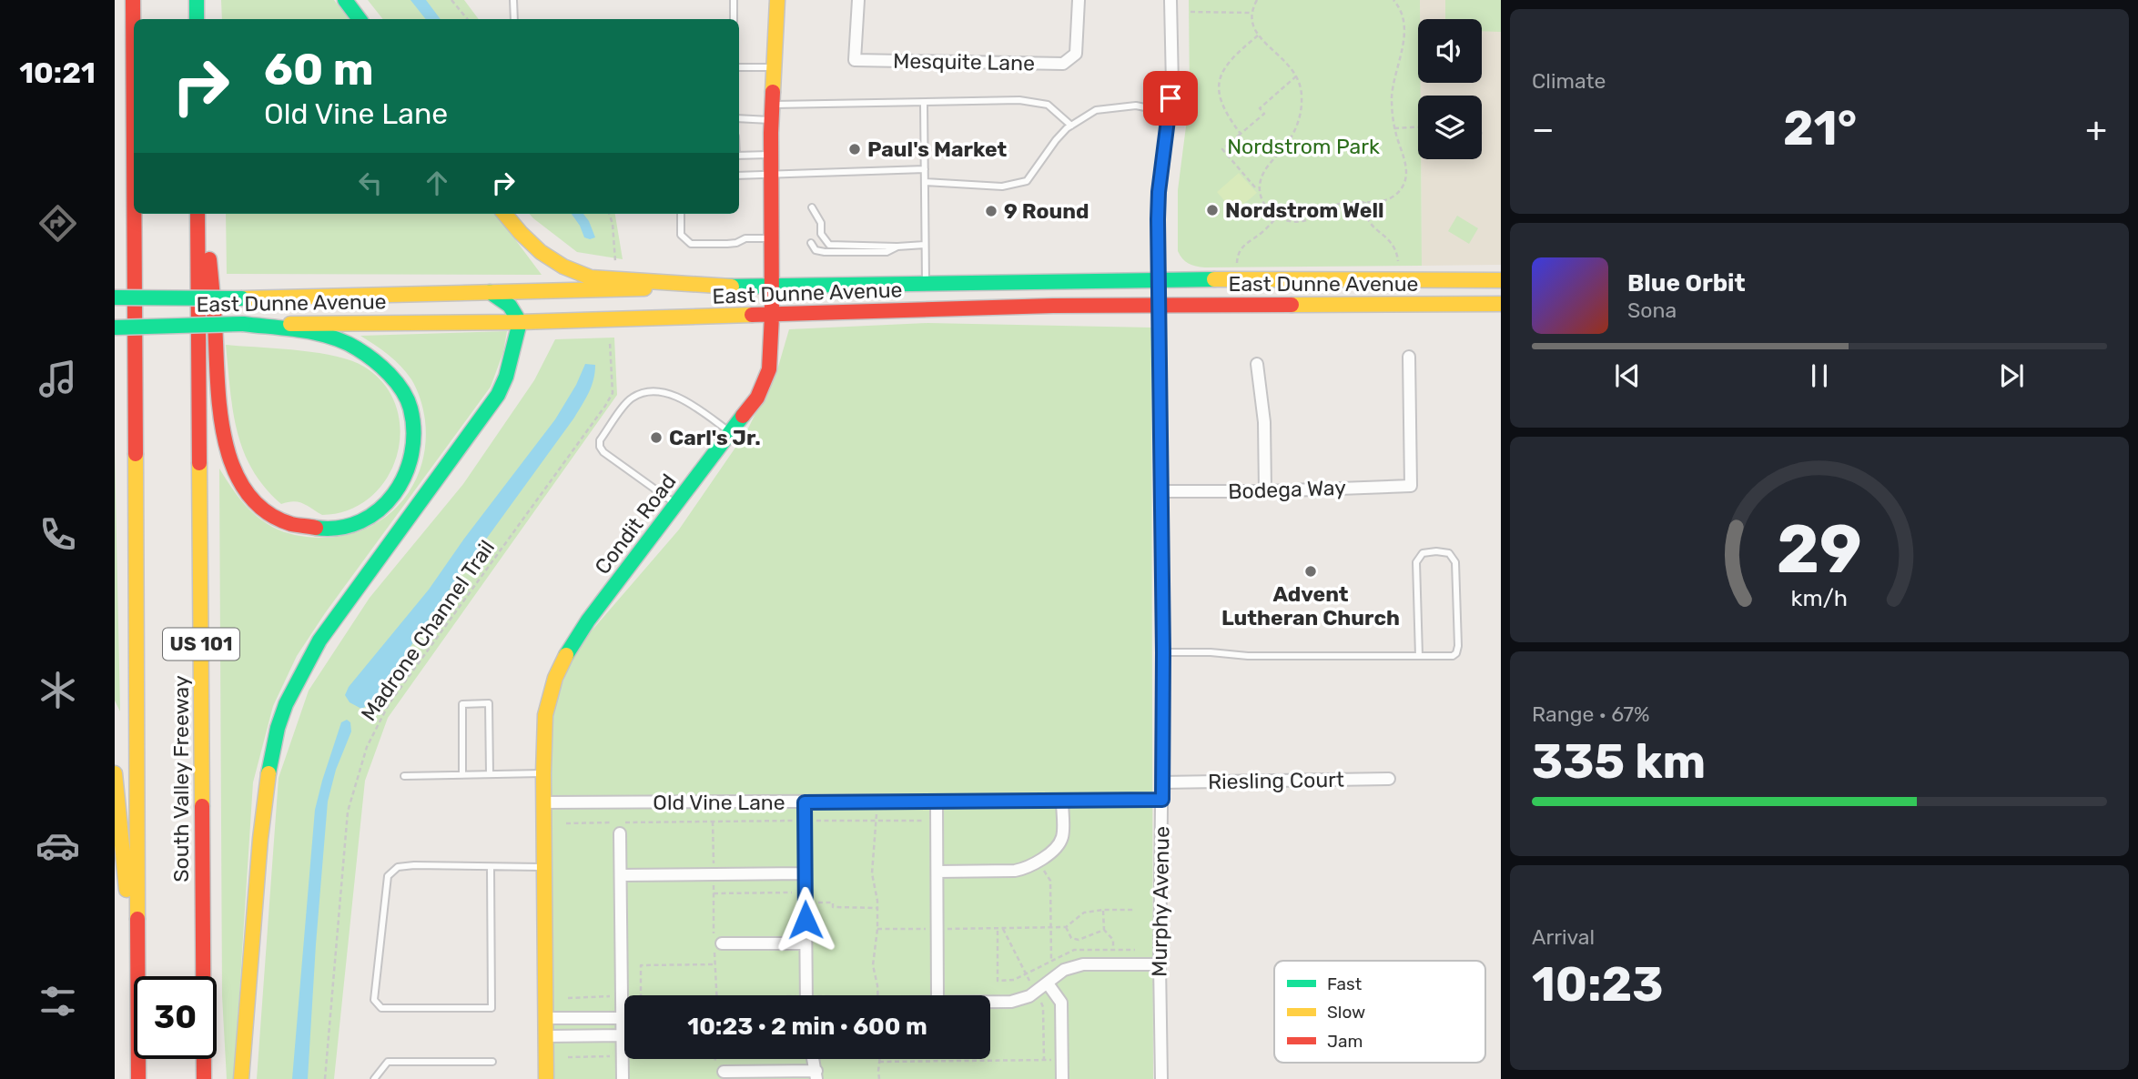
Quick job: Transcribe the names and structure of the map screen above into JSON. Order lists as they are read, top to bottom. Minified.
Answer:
{"streets":{"main road":["East Dunne Avenue","Condit Road","US 101","South Valley Freeway"],"street":["Mesquite Lane","Bodega Way","Riesling Court","Old Vine Lane","Murphy Avenue"],"path":["Madrone Channel Trail"]},"crossings":[["East Dunne Avenue","Condit Road"],["East Dunne Avenue","Murphy Avenue"],["Bodega Way","Murphy Avenue"],["Condit Road","Old Vine Lane"],["Riesling Court","Murphy Avenue"],["Old Vine Lane","Murphy Avenue"]],"parks":["Nordstrom Park"],"places":["Paul's Market","Nordstrom Well","9 Round","Carl's Jr.","Advent Lutheran Church"],"legend":["Fast","Slow","Jam"],"page":{"tabs":"10:21","tile":["Climate",["Range · 67%","335 km"],["Arrival","10:23"]],"turn":["60 m","Old Vine Lane"],"heat":["−","21°","+"],"song":["Blue Orbit","Sona"],"limit":"30","trip":"10:23 · 2 min · 600 m","gauge":["29","km/h"]}}
